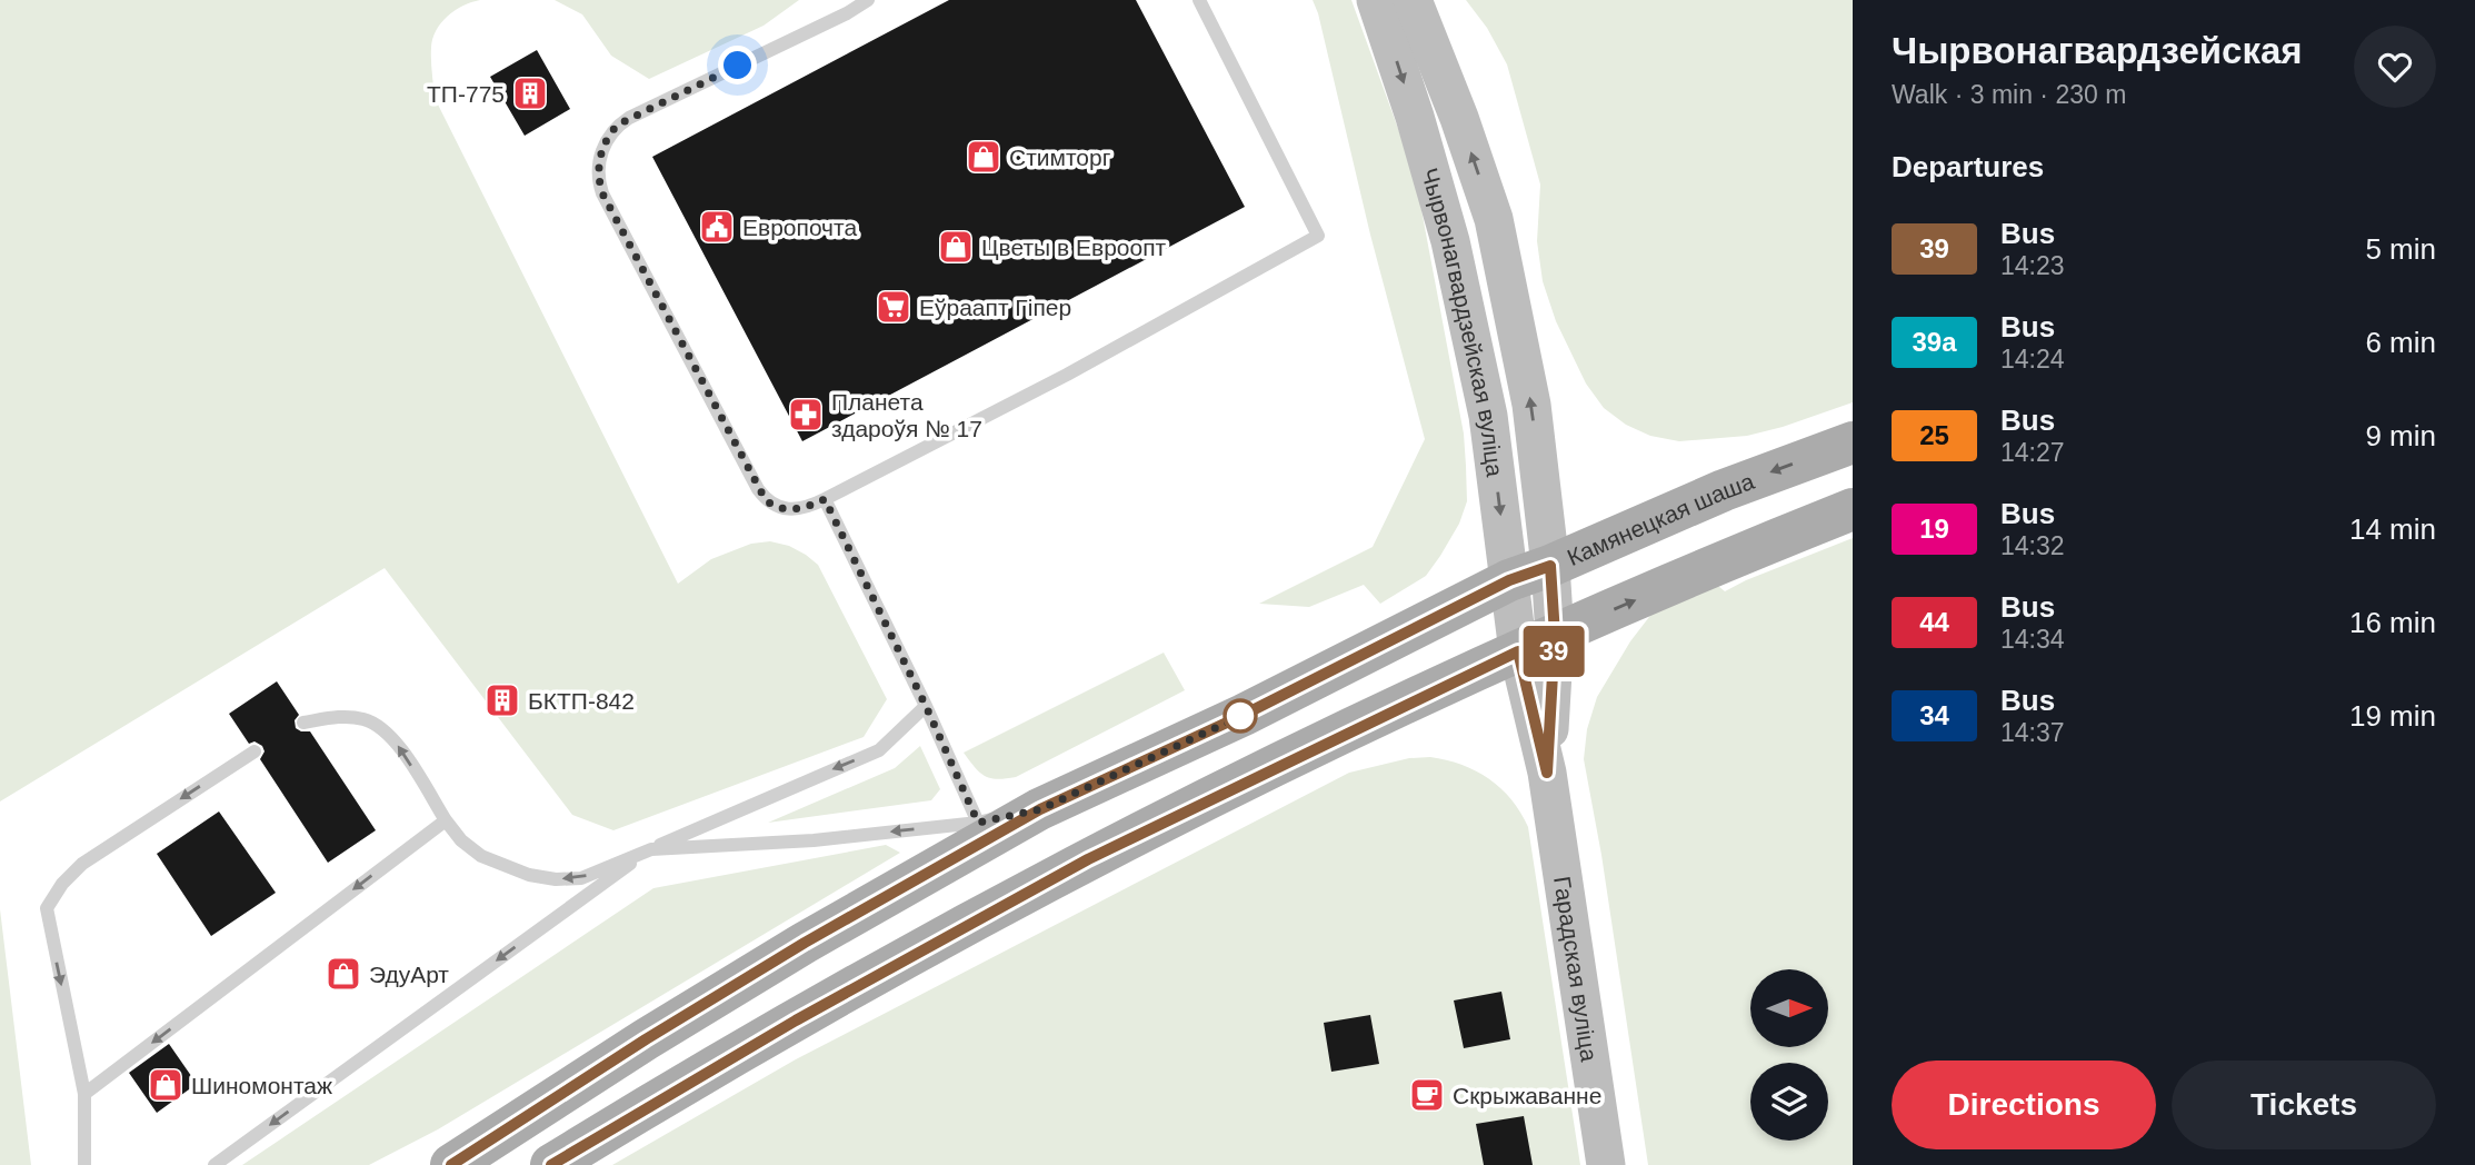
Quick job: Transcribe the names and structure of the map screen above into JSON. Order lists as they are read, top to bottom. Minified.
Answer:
{"streets":{"main road":["Чырвонагвардзейская вуліца","Камянецкая шаша","Гарадская вуліца"]},"crossings":[["Чырвонагвардзейская вуліца","Камянецкая шаша"],["Чырвонагвардзейская вуліца","Гарадская вуліца"]],"places":{"building":["ТП-775","БКТП-842"],"shop":["Стимторг","Цветы в Евроопт","ЭдуАрт","Шиномонтаж"],"public building":["Европочта"],"supermarket":["Еўраапт Гіпер"],"pharmacy":["Планета здароўя № 17"],"cafe":["Скрыжаванне"]},"lines":["bus line 39"],"north":"right","page":{"on_map":"39","heading":[["Чырвонагвардзейская","Walk · 3 min · 230 m"],"Departures"],"list":[{"mark":"39","name":"Bus","note":"14:23","value":"5 min"},{"mark":"39а","name":"Bus","note":"14:24","value":"6 min"},{"mark":"25","name":"Bus","note":"14:27","value":"9 min"},{"mark":"19","name":"Bus","note":"14:32","value":"14 min"},{"mark":"44","name":"Bus","note":"14:34","value":"16 min"},{"mark":"34","name":"Bus","note":"14:37","value":"19 min"}],"buttons":["Directions","Tickets"]}}
